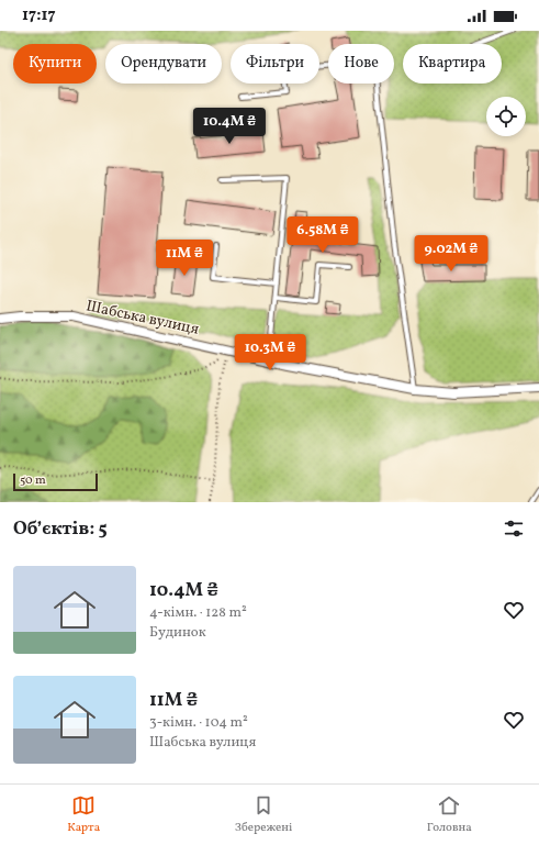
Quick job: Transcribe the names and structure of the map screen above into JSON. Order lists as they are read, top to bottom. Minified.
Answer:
{"streets":{"street":["Шабська вулиця"]},"scale_bar":"50 m","page":{"status":"17:17","chip":["Купити","Орендувати","Фільтри","Нове","Квартира"],"price":["10.4M ₴","6.58M ₴","9.02M ₴","11M ₴","10.3M ₴"],"scale":"50 m","heading":"Об’єктів: 5","list":[{"name":"10.4M ₴","note":"4-кімн. · 128 m² · Будинок"},{"name":"11M ₴","note":"3-кімн. · 104 m² · Шабська вулиця"}],"tabs":["Карта","Збережені","Головна"]}}
